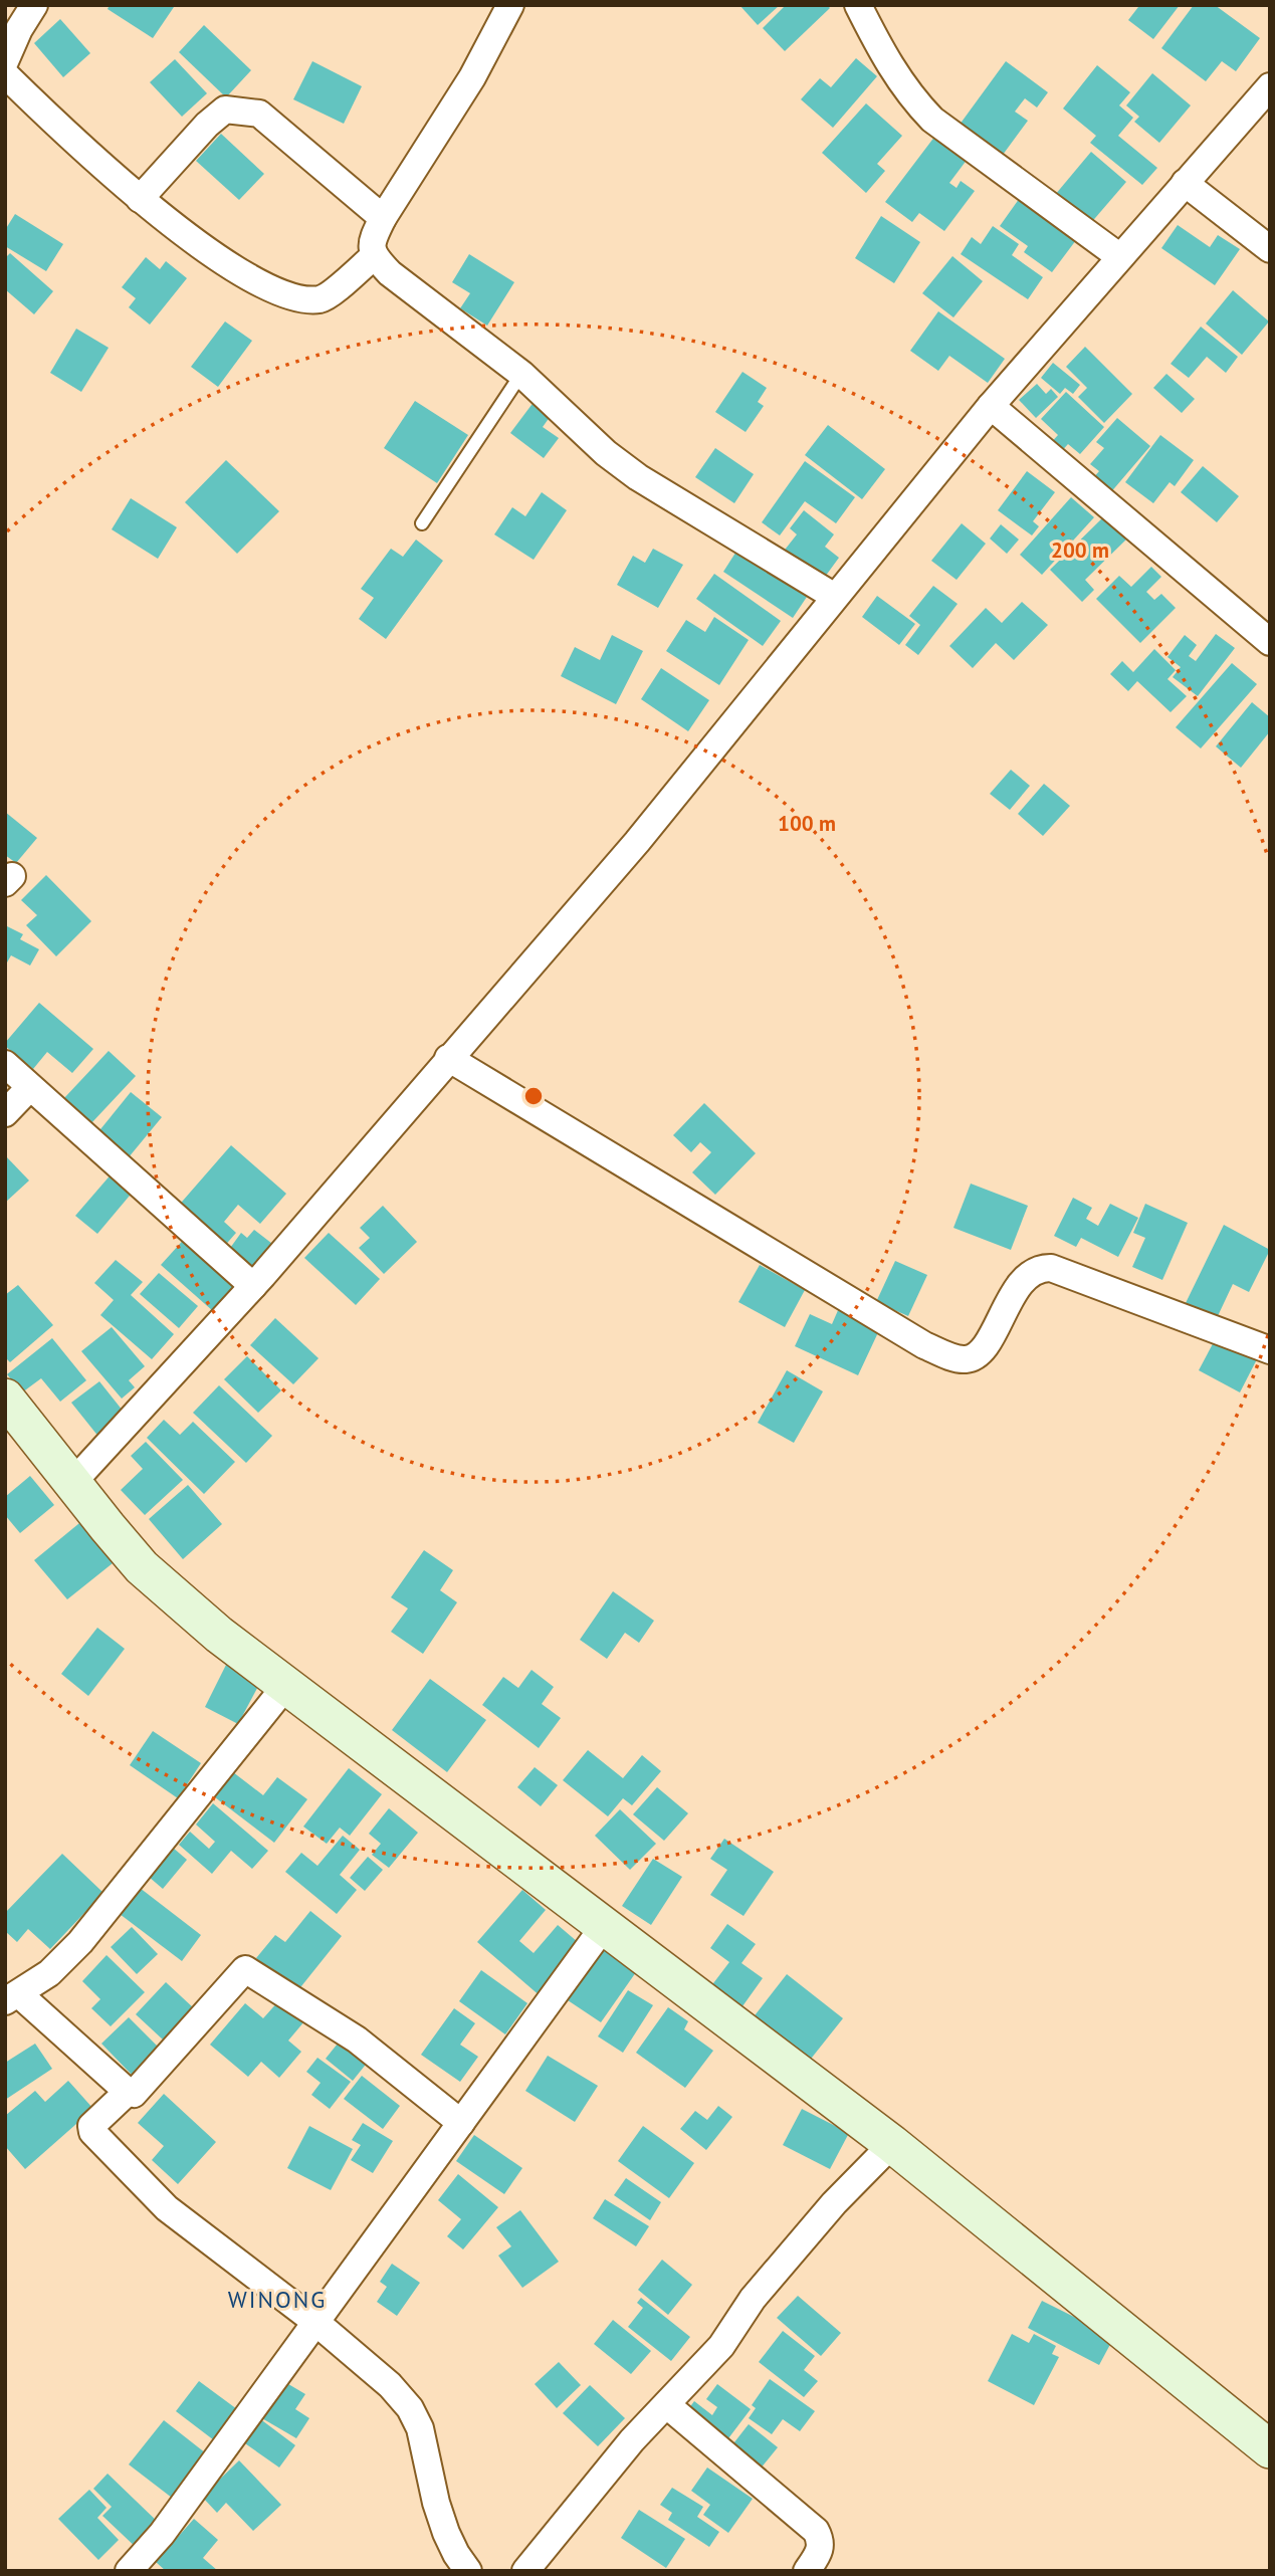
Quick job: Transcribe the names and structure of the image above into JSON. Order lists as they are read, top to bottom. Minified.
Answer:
{"districts":["WINONG"],"rings":["200 m","100 m"]}
